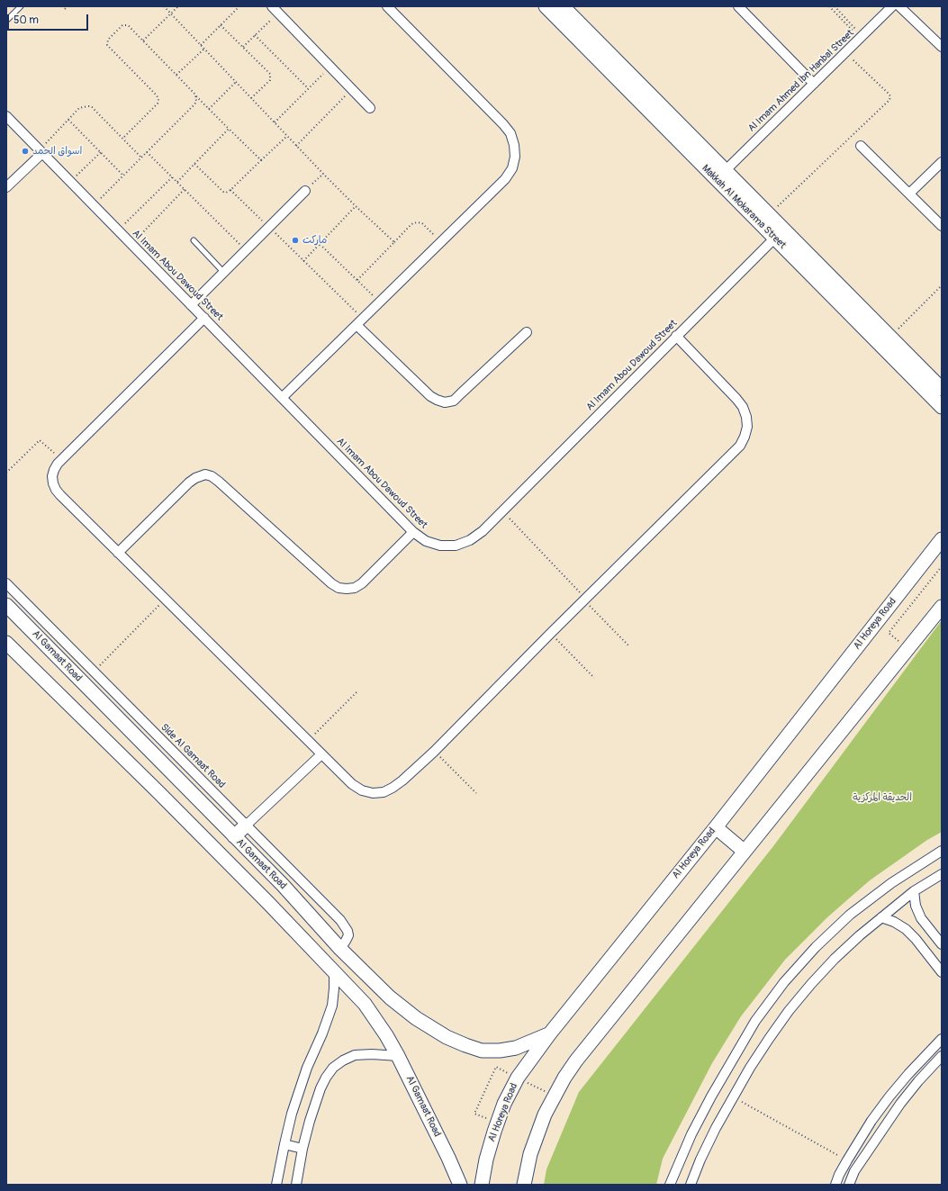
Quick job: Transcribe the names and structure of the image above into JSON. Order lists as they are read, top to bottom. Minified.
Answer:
{"streets":{"main road":["Makkah Al Mokarama Street","Al Horeya Road","Al Gamaat Road"],"street":["Al Imam Ahmed Ibn Hanbal Street","Al Imam Abou Dawoud Street","Side Al Gamaat Road"]},"crossings":[["Al Imam Ahmed Ibn Hanbal Street","Makkah Al Mokarama Street"],["Makkah Al Mokarama Street","Al Imam Abou Dawoud Street"],["Al Horeya Road","Al Gamaat Road"],["Al Gamaat Road","Side Al Gamaat Road"]],"parks":["الحديقة المركزية"],"places":["اسواق الحمد","ماركت"],"scale_bar":"50 m"}
